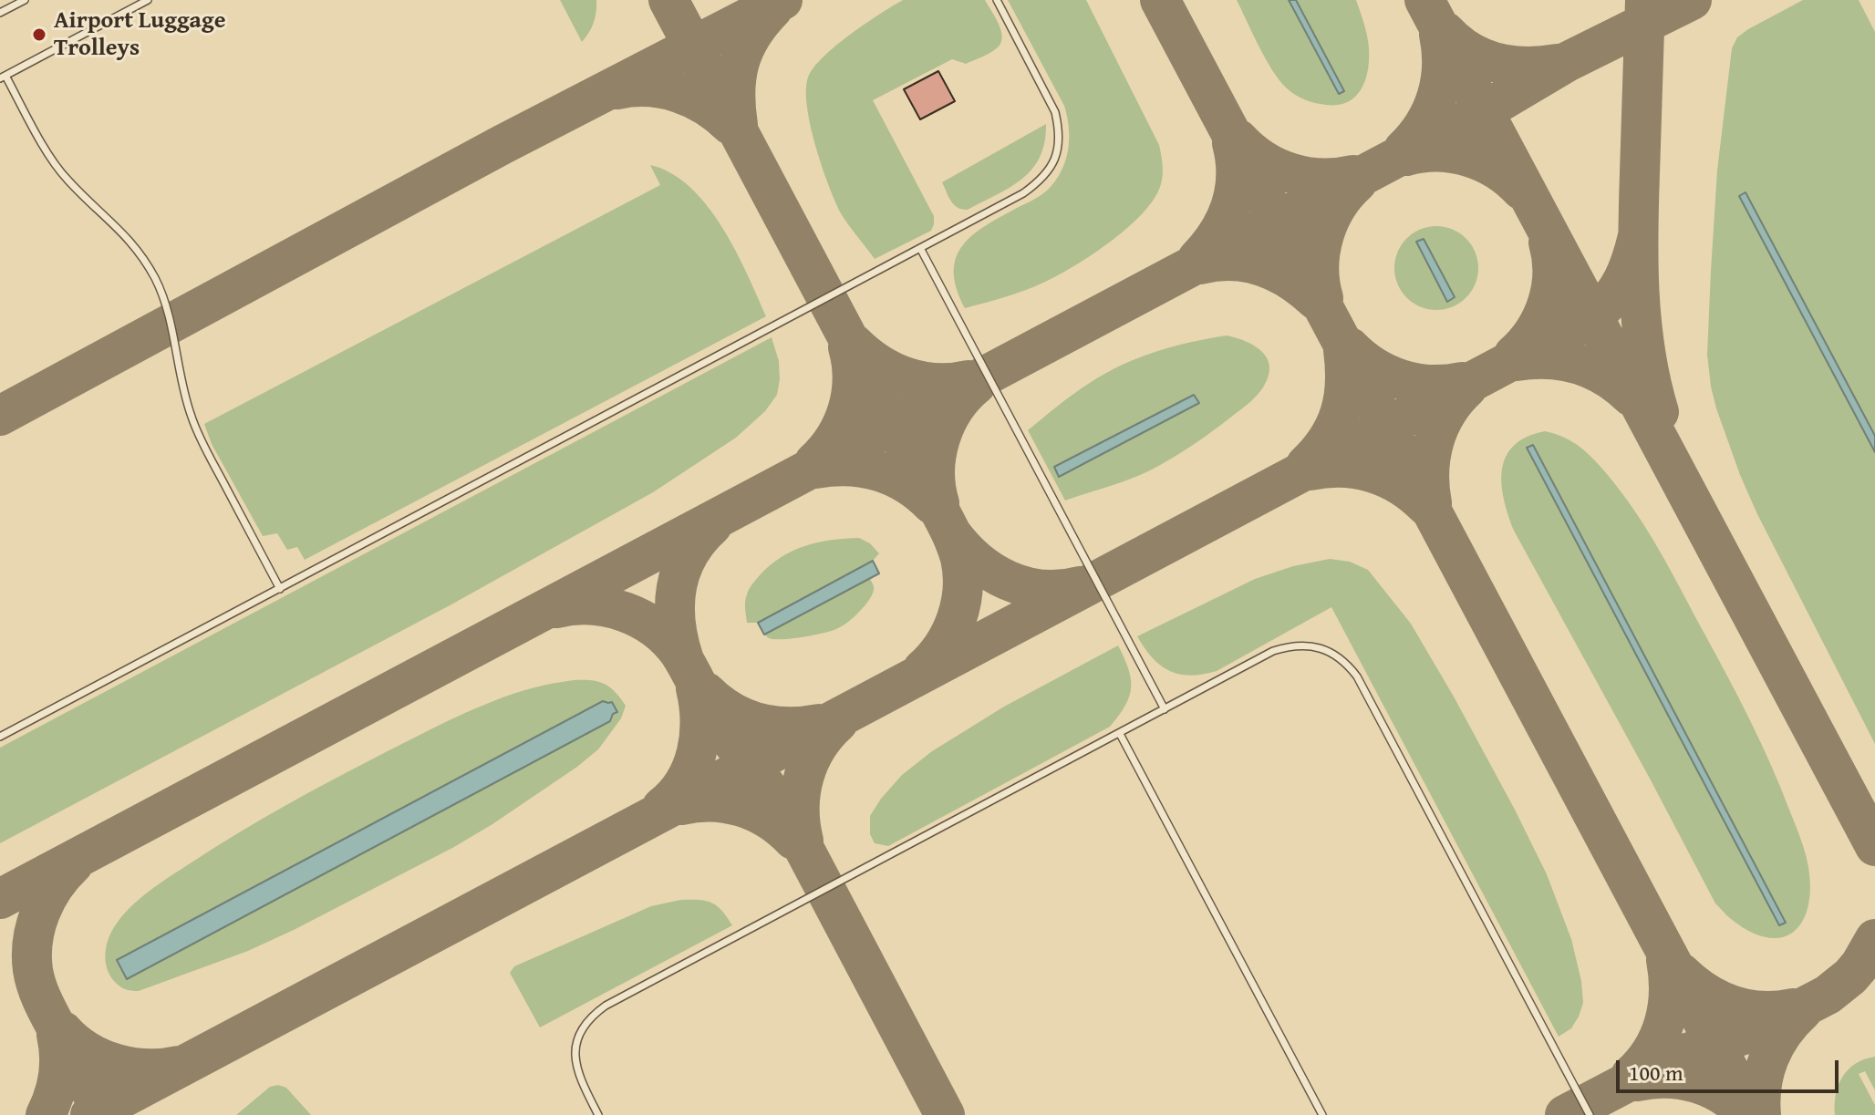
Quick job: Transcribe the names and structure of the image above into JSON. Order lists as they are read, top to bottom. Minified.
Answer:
{"places":["Airport Luggage Trolleys"],"scale_bar":"100 m"}
